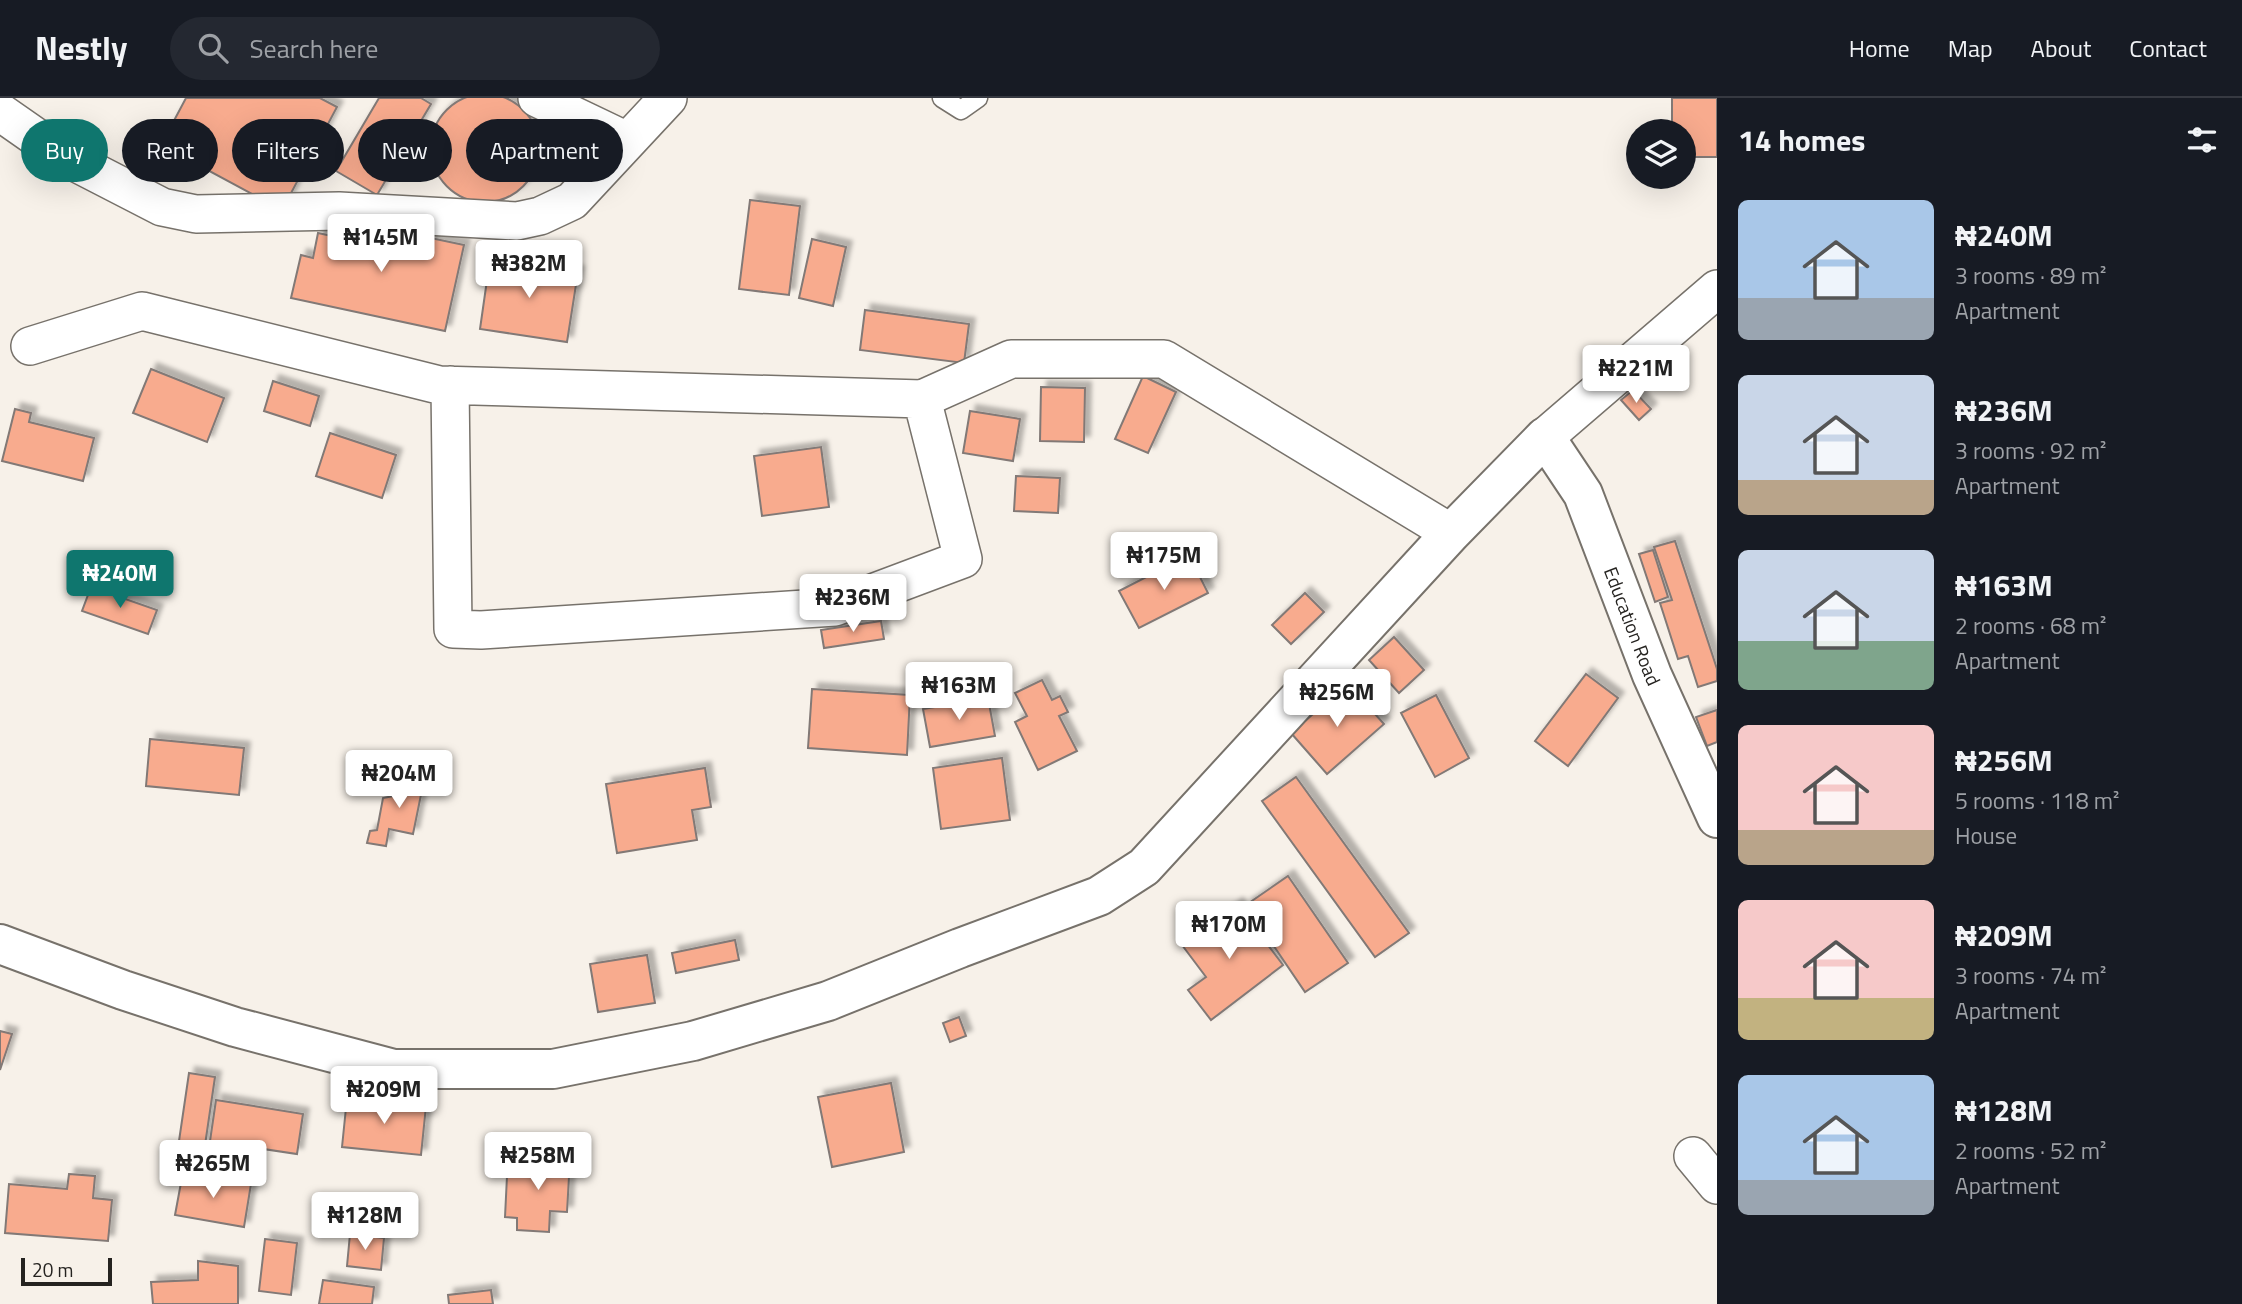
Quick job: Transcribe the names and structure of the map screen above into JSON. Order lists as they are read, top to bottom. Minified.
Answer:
{"streets":{"street":["Education Road"]},"scale_bar":"20 m","page":{"header":"Nestly","search":"Search here","nav":["Home","Map","About","Contact"],"heading":"14 homes","chip":["Buy","Rent","Filters","New","Apartment"],"list":[{"name":"₦240M","note":"3 rooms · 89 m² · Apartment"},{"name":"₦236M","note":"3 rooms · 92 m² · Apartment"},{"name":"₦163M","note":"2 rooms · 68 m² · Apartment"},{"name":"₦256M","note":"5 rooms · 118 m² · House"},{"name":"₦209M","note":"3 rooms · 74 m² · Apartment"},{"name":"₦128M","note":"2 rooms · 52 m² · Apartment"}],"price":["₦145M","₦382M","₦221M","₦175M","₦240M","₦236M","₦163M","₦256M","₦204M","₦170M","₦209M","₦258M","₦265M","₦128M"],"scale":"20 m"}}
